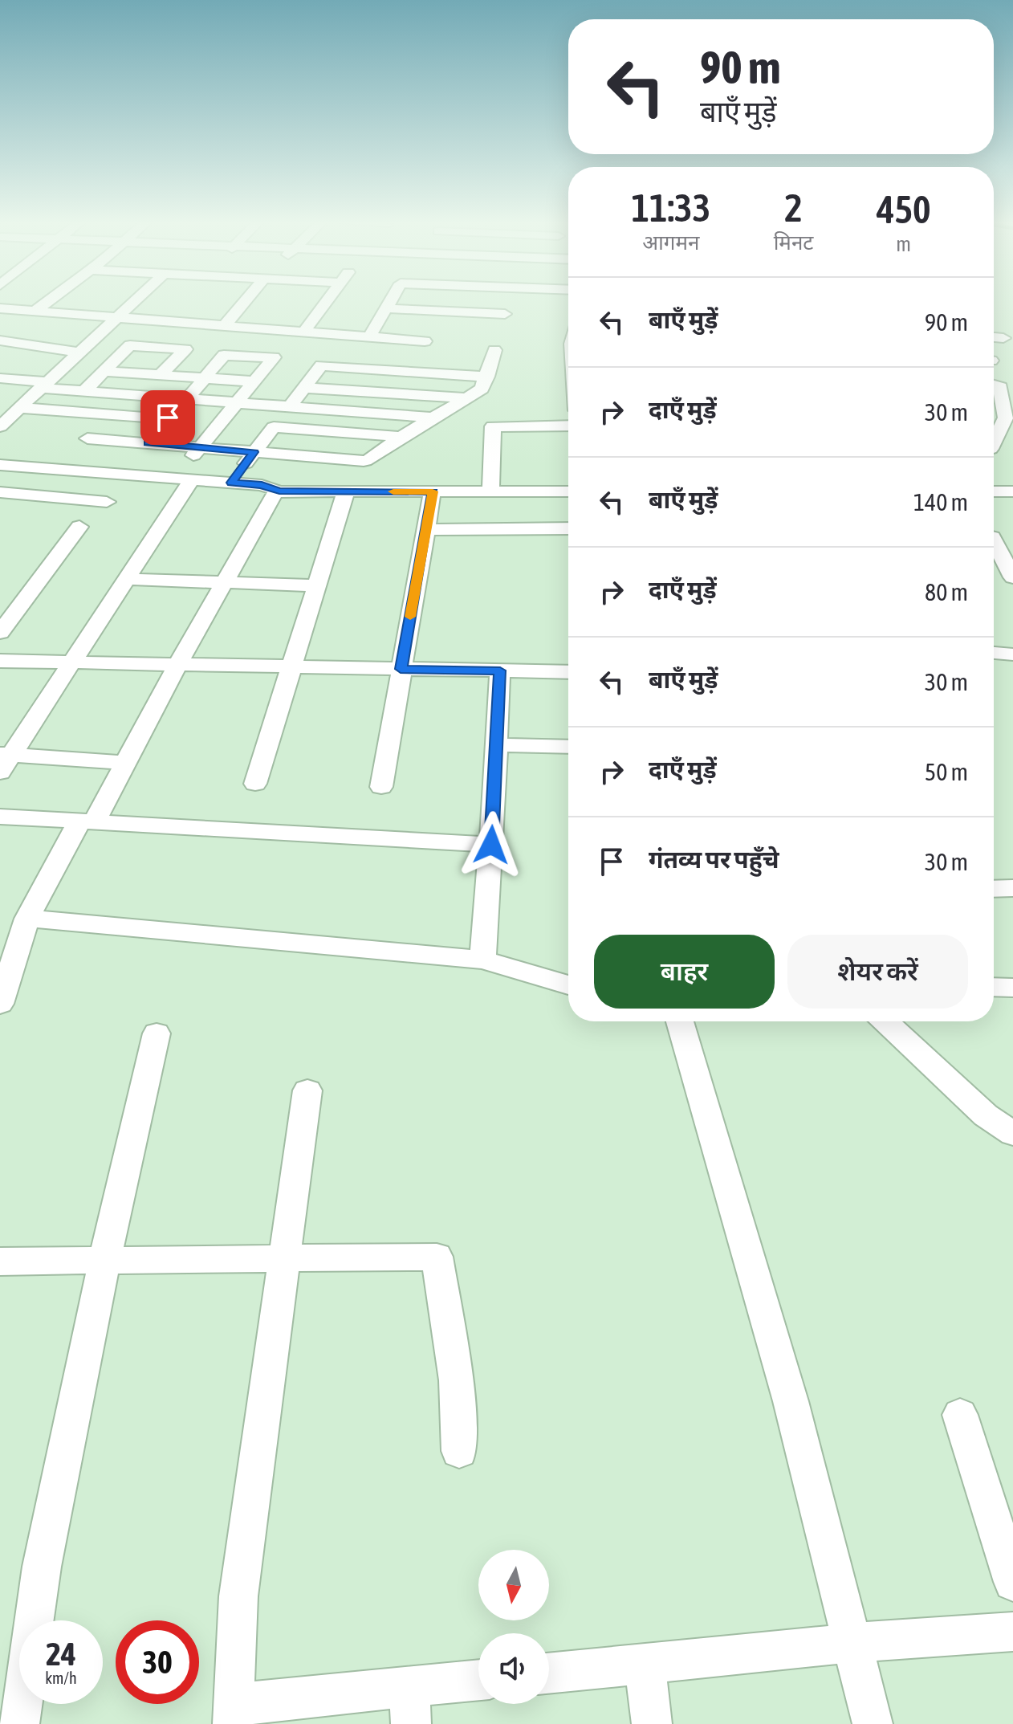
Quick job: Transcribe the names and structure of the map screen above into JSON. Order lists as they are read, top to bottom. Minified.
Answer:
{"north":"bottom","page":{"turn":["90 m","बाएँ मुड़ें"],"eta":["11:33","आगमन","2","मिनट","450","m"],"list":[{"name":"बाएँ मुड़ें","value":"90 m"},{"name":"दाएँ मुड़ें","value":"30 m"},{"name":"बाएँ मुड़ें","value":"140 m"},{"name":"दाएँ मुड़ें","value":"80 m"},{"name":"बाएँ मुड़ें","value":"30 m"},{"name":"दाएँ मुड़ें","value":"50 m"},{"name":"गंतव्य पर पहुँचे","value":"30 m"}],"buttons":["बाहर","शेयर करें"],"speed":"24 km/h","limit":"30"}}
